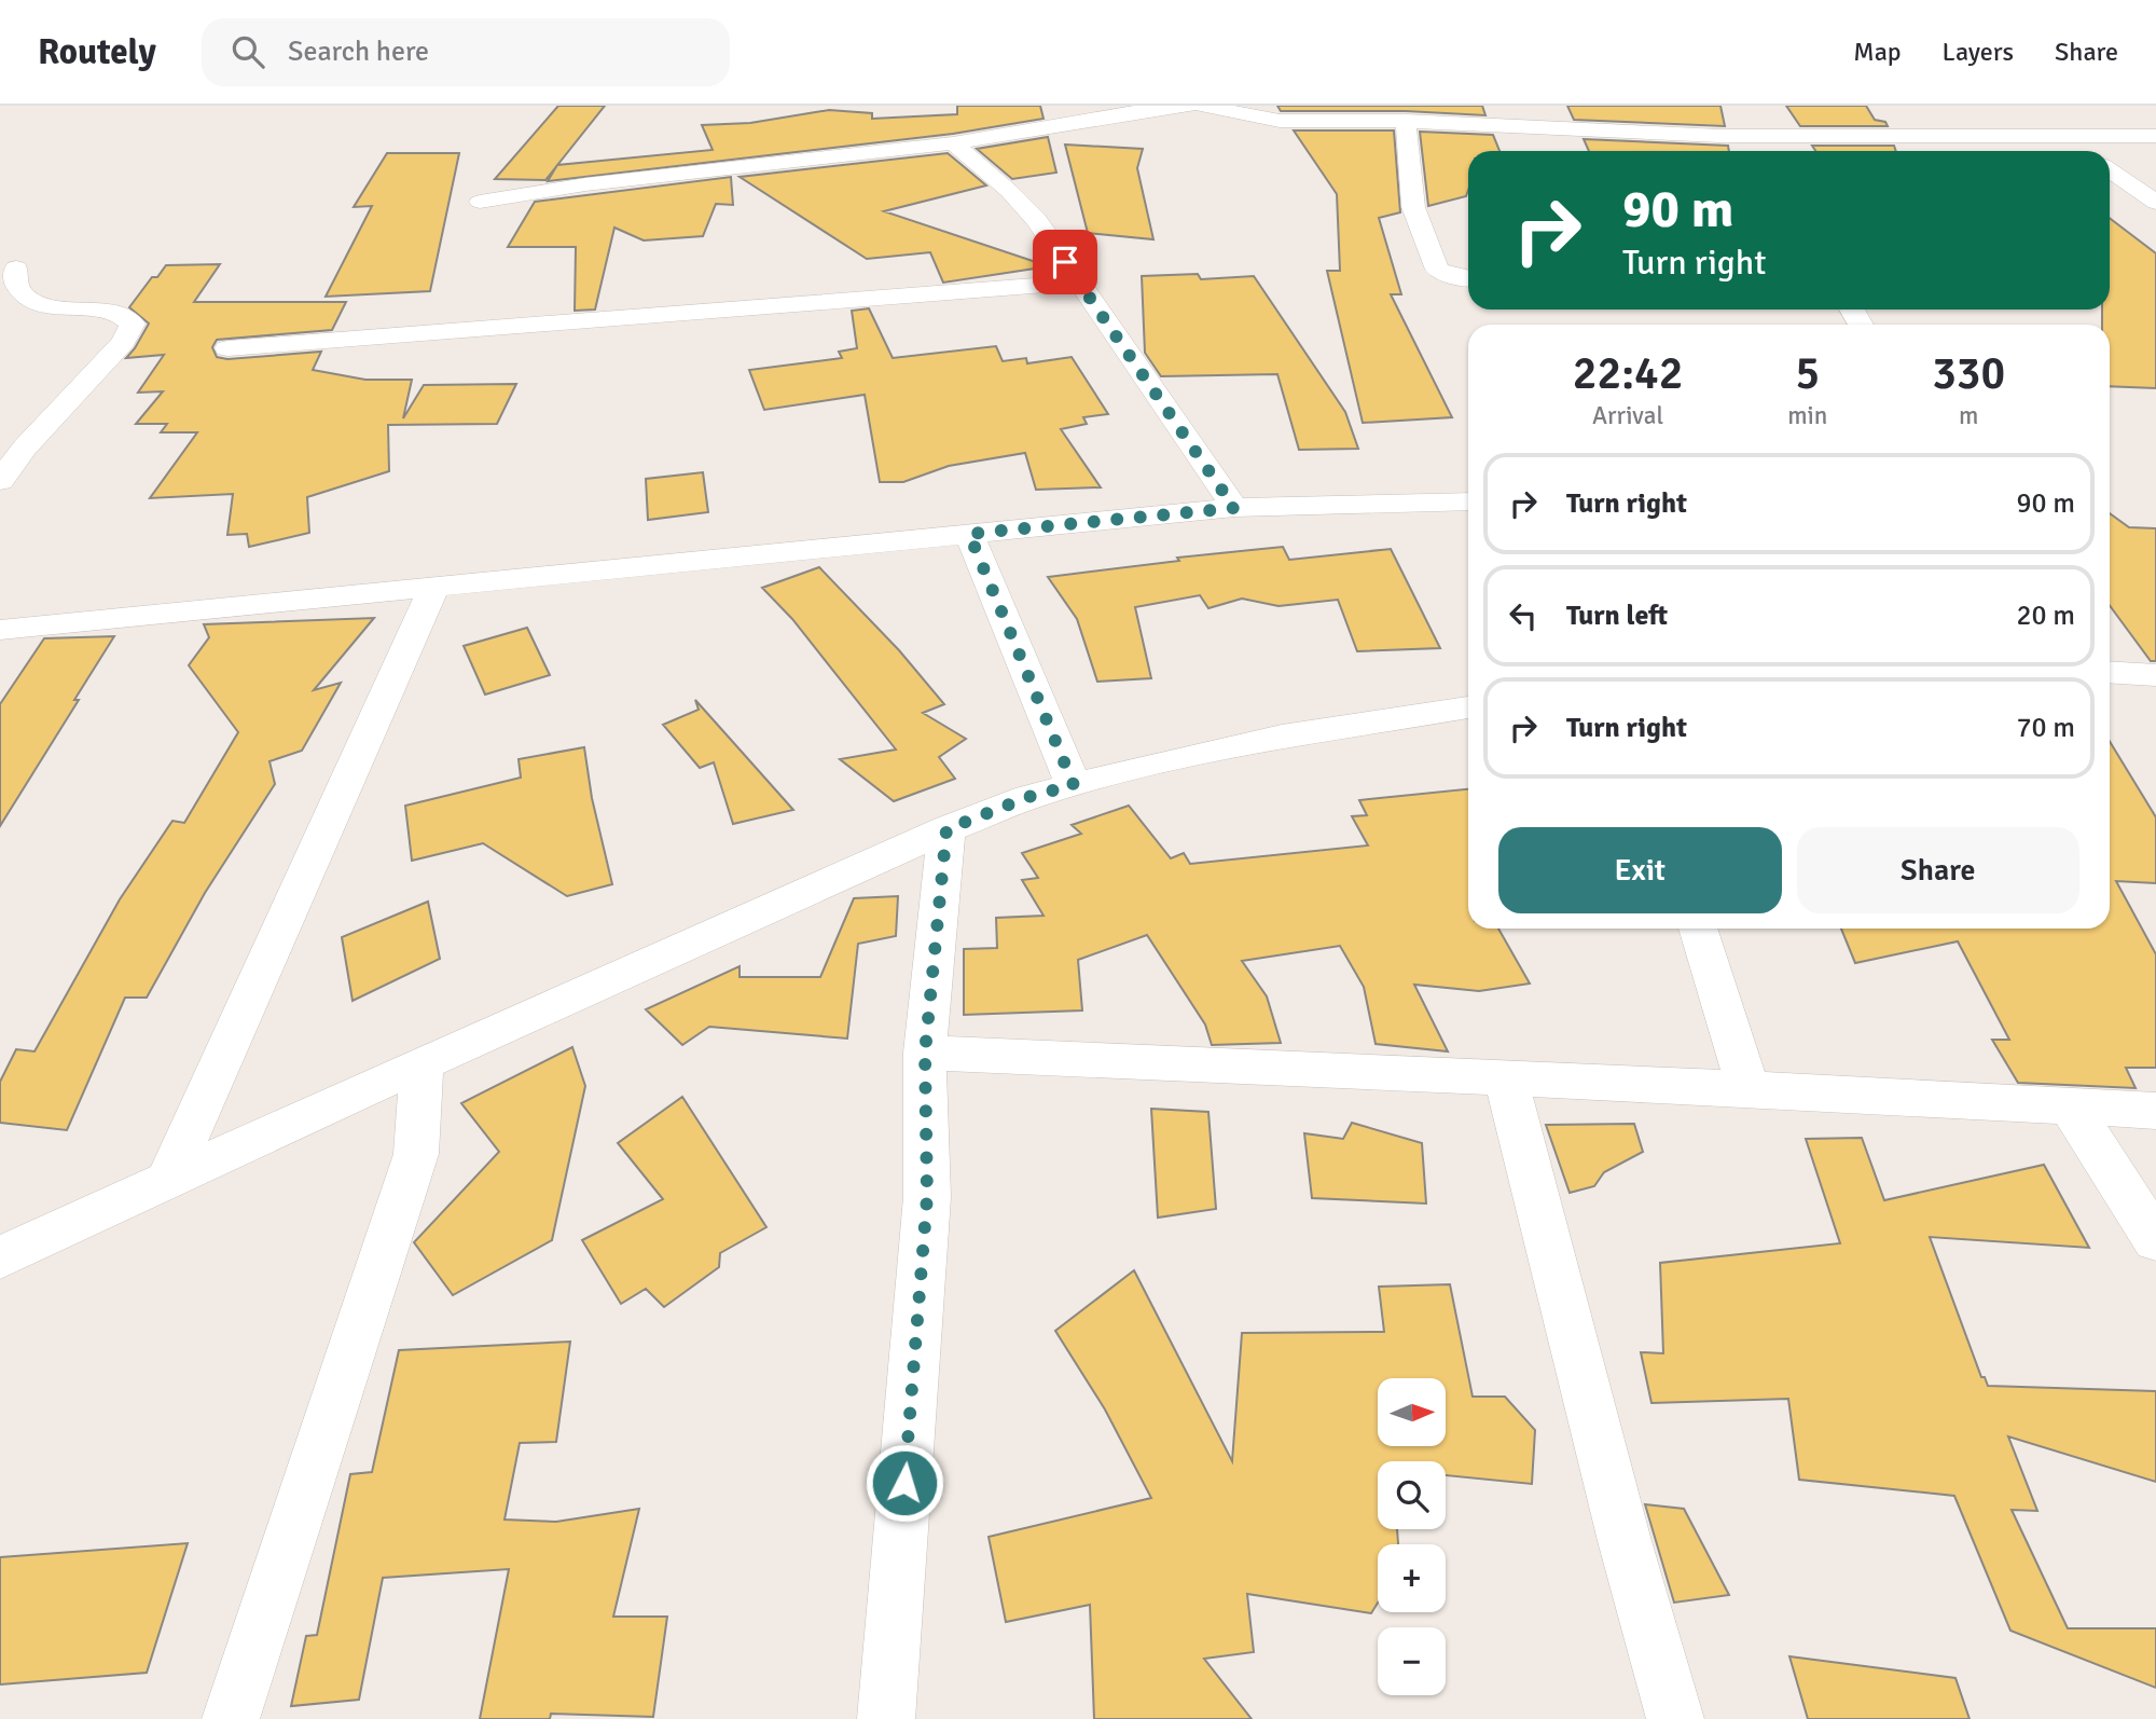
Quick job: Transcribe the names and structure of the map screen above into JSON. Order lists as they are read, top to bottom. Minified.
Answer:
{"north":"right","page":{"header":"Routely","search":"Search here","nav":["Map","Layers","Share"],"turn":["90 m","Turn right"],"eta":["22:42","Arrival","5","min","330","m"],"list":[{"name":"Turn right","value":"90 m"},{"name":"Turn left","value":"20 m"},{"name":"Turn right","value":"70 m"}],"buttons":["Exit","Share"],"map_buttons":["+","−"]}}
